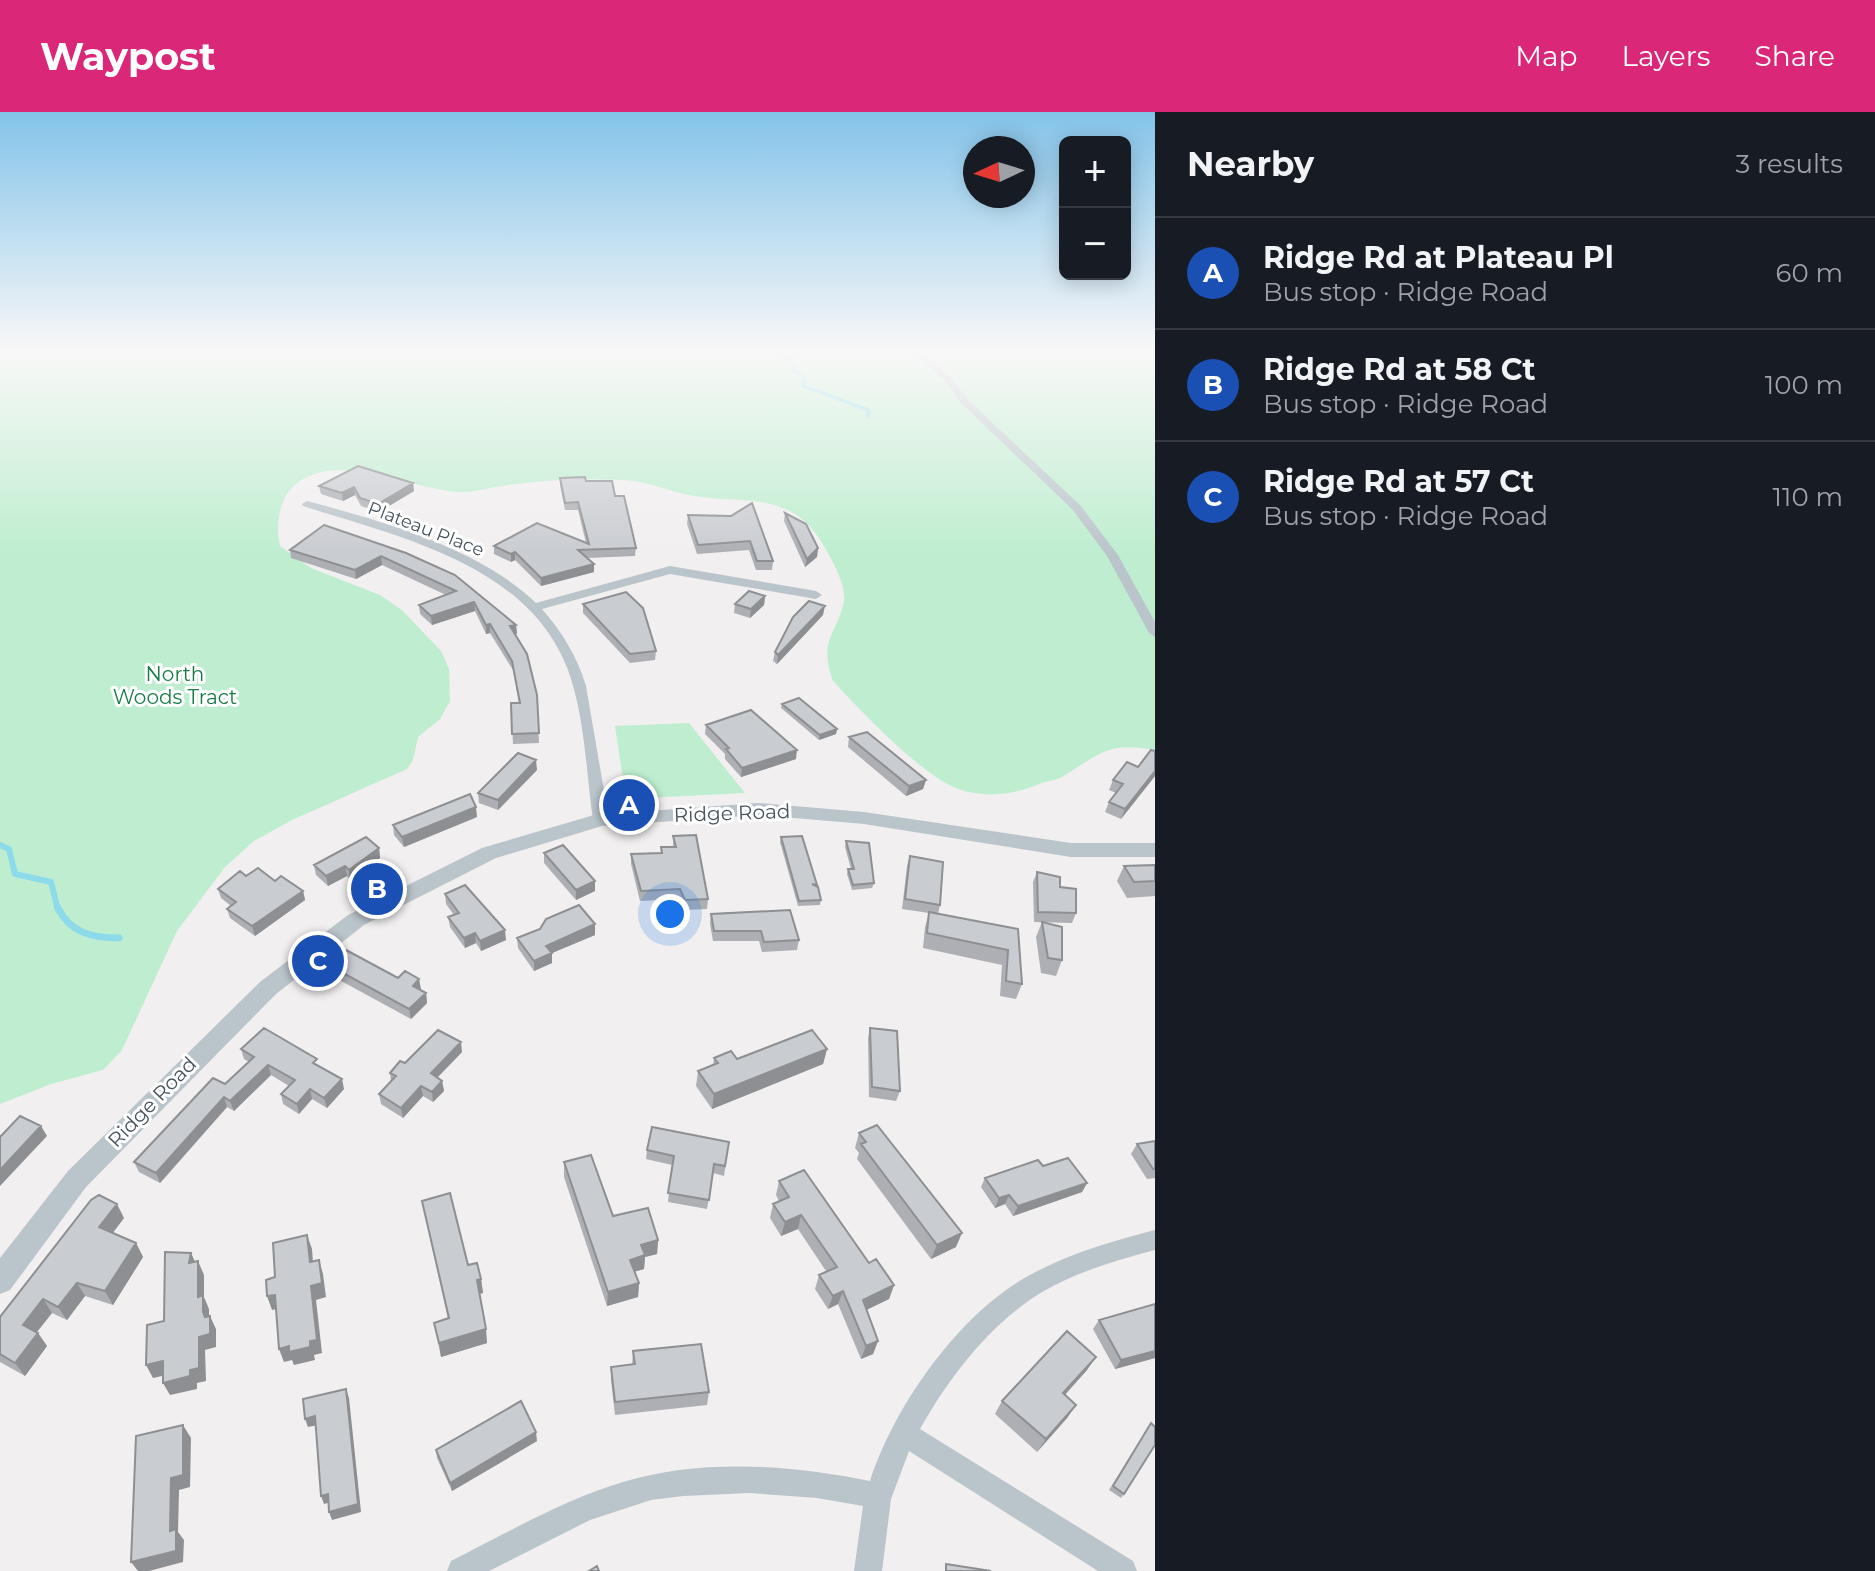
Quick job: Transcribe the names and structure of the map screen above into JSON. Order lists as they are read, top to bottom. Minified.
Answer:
{"streets":{"street":["Plateau Place","Ridge Road"]},"crossings":[["Plateau Place","Ridge Road"]],"parks":["North Woods Tract"],"north":"left","page":{"header":"Waypost","nav":["Map","Layers","Share"],"heading":["Nearby","3 results"],"map_buttons":["+","−"],"list":[{"mark":"A","name":"Ridge Rd at Plateau Pl","note":"Bus stop · Ridge Road","value":"60 m"},{"mark":"B","name":"Ridge Rd at 58 Ct","note":"Bus stop · Ridge Road","value":"100 m"},{"mark":"C","name":"Ridge Rd at 57 Ct","note":"Bus stop · Ridge Road","value":"110 m"}],"pins":["A","B","C"]}}
